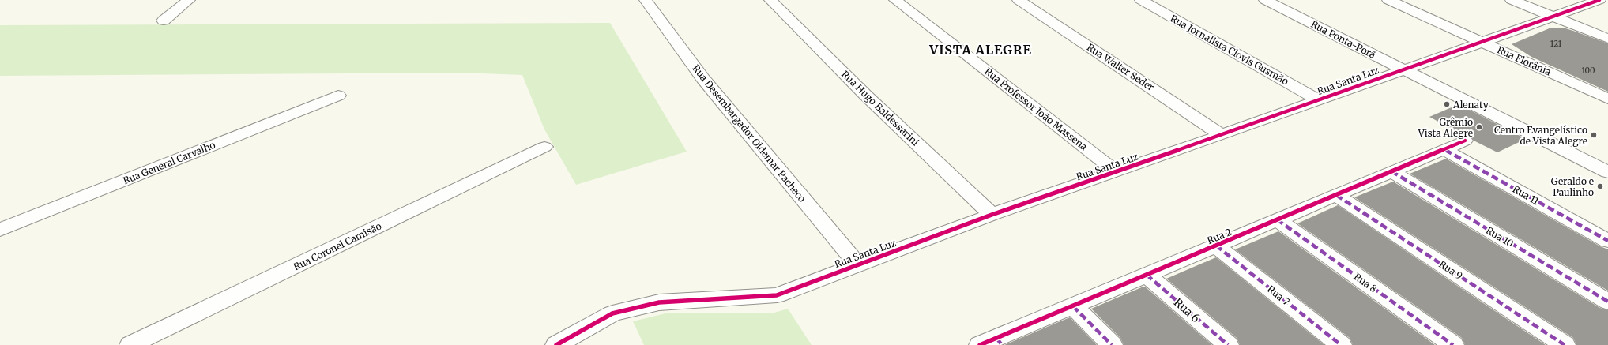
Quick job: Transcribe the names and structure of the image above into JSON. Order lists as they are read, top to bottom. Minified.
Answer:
{"streets":{"street":["Rua Ponta-Porã","Rua Jornalista Clovis Gusmão","Rua Florânia","Rua Walter Seder","Rua Santa Luz","Rua Hugo Baldessarini","Rua Professor João Massena","Rua Desembargador Oldemar Pacheco","Rua General Carvalho","Rua 11","Rua 2","Rua 10","Rua Coronel Camisão","Rua 9","Rua 8","Rua 7","Rua 6"]},"crossings":[["Rua Ponta-Porã","Rua Santa Luz"],["Rua Jornalista Clovis Gusmão","Rua Santa Luz"],["Rua Florânia","Rua Santa Luz"],["Rua Walter Seder","Rua Santa Luz"],["Rua Santa Luz","Rua Hugo Baldessarini"],["Rua Santa Luz","Rua Professor João Massena"],["Rua Santa Luz","Rua Desembargador Oldemar Pacheco"],["Rua 11","Rua 2"],["Rua 2","Rua 10"],["Rua 2","Rua 9"],["Rua 2","Rua 8"],["Rua 2","Rua 7"],["Rua 2","Rua 6"]],"districts":["VISTA ALEGRE"],"places":["Alenaty","Grêmio Vista Alegre","Centro Evangelístico de Vista Alegre","Geraldo e Paulinho"],"house_numbers":["121","100"]}
